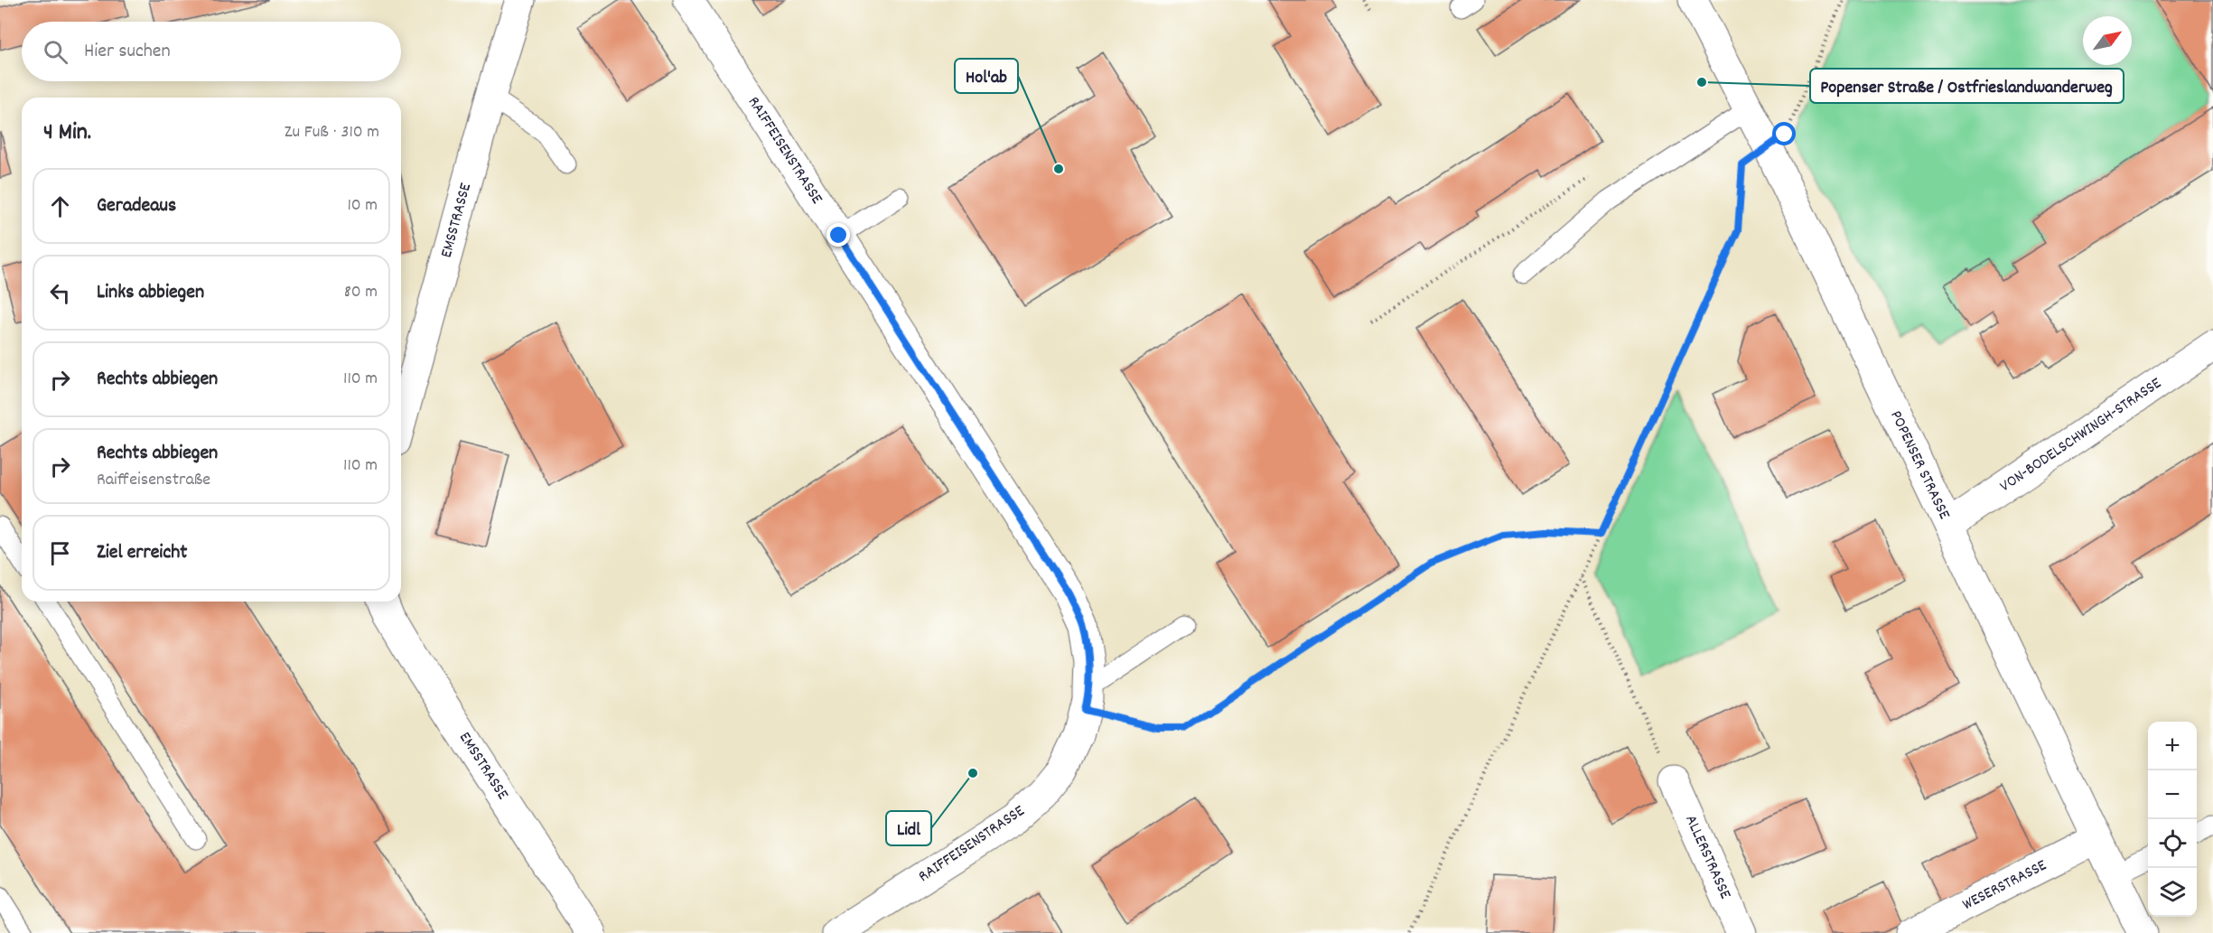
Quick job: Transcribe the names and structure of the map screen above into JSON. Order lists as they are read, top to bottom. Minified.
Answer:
{"streets":{"street":["RAIFFEISENSTRASSE","EMSSTRASSE","VON-BODELSCHWINGH-STRASSE","POPENSER STRASSE","ALLERSTRASSE","WESERSTRASSE"]},"crossings":[["VON-BODELSCHWINGH-STRASSE","POPENSER STRASSE"],["POPENSER STRASSE","WESERSTRASSE"]],"places":["Popenser Straße / Ostfrieslandwanderweg","Hol'ab","Lidl"],"north":"top right","page":{"search":"Hier suchen","heading":["4 Min.","Zu Fuß · 310 m"],"list":[["Geradeaus","10 m"],["Links abbiegen","80 m"],["Rechts abbiegen","110 m"],["Rechts abbiegen","Raiffeisenstraße","110 m"],"Ziel erreicht"],"map_buttons":["+","−"]}}
